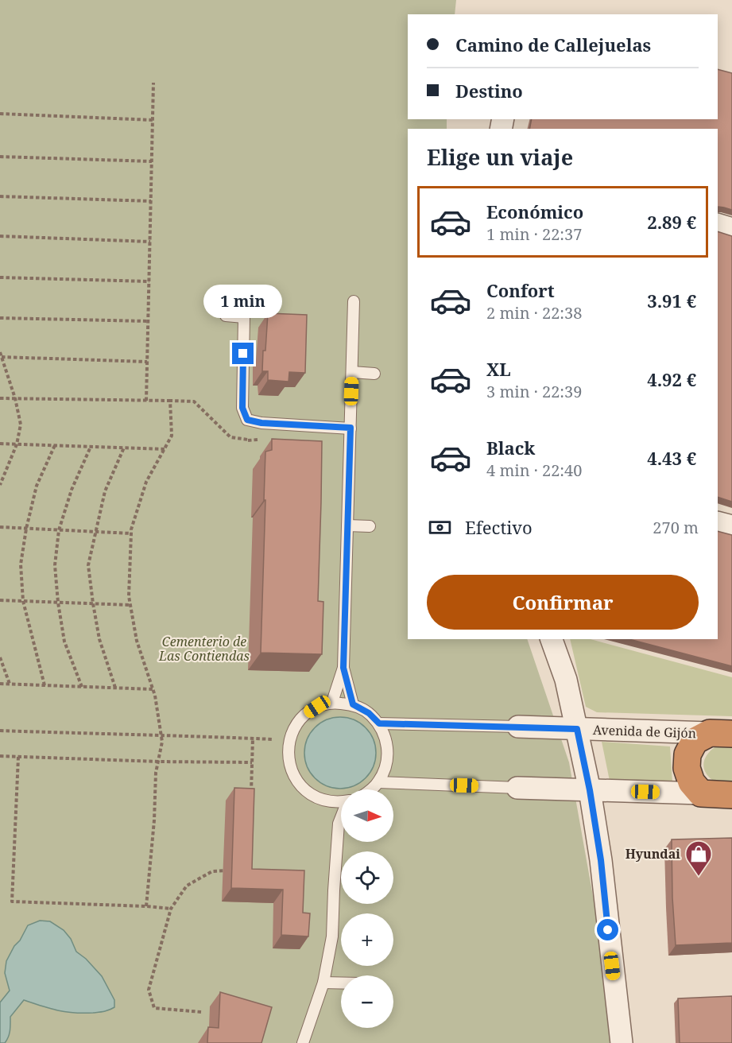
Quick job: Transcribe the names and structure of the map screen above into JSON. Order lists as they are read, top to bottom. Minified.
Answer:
{"streets":{"street":["Avenida de Gijón"]},"parks":["Cementerio de Las Contiendas"],"places":{"shop":["Hyundai"]},"north":"right","page":{"banner":["Camino de Callejuelas","Destino"],"heading":"Elige un viaje","list":[{"name":"Económico","note":"1 min · 22:37","value":"2.89 €"},{"name":"Confort","note":"2 min · 22:38","value":"3.91 €"},{"name":"XL","note":"3 min · 22:39","value":"4.92 €"},{"name":"Black","note":"4 min · 22:40","value":"4.43 €"}],"bubble":"1 min","pay":["Efectivo","270 m"],"buttons":"Confirmar","map_buttons":["+","−"]}}
